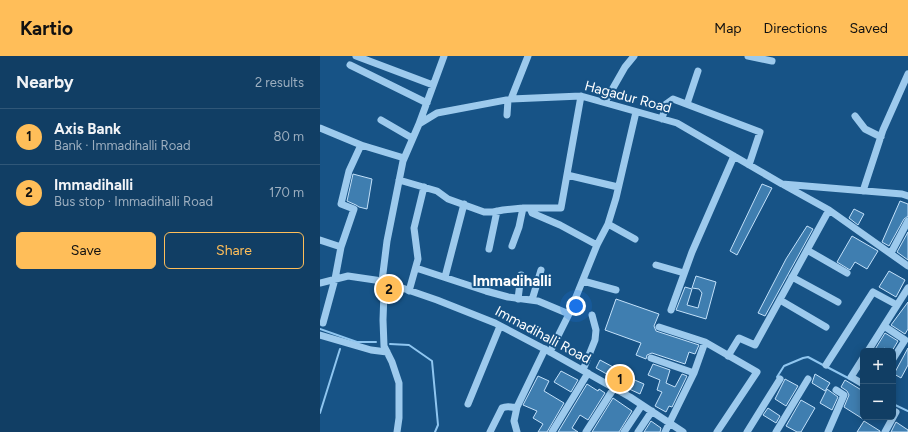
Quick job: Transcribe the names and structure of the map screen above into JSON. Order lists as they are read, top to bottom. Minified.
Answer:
{"streets":{"street":["Hagadur Road","Immadihalli Road"]},"districts":["Immadihalli"],"page":{"header":"Kartio","nav":["Map","Directions","Saved"],"heading":["Nearby","2 results"],"list":[{"mark":"1","name":"Axis Bank","note":"Bank · Immadihalli Road","value":"80 m"},{"mark":"2","name":"Immadihalli","note":"Bus stop · Immadihalli Road","value":"170 m"}],"buttons":["Save","Share"],"pins":["2","1"],"map_buttons":["+","−"]}}
